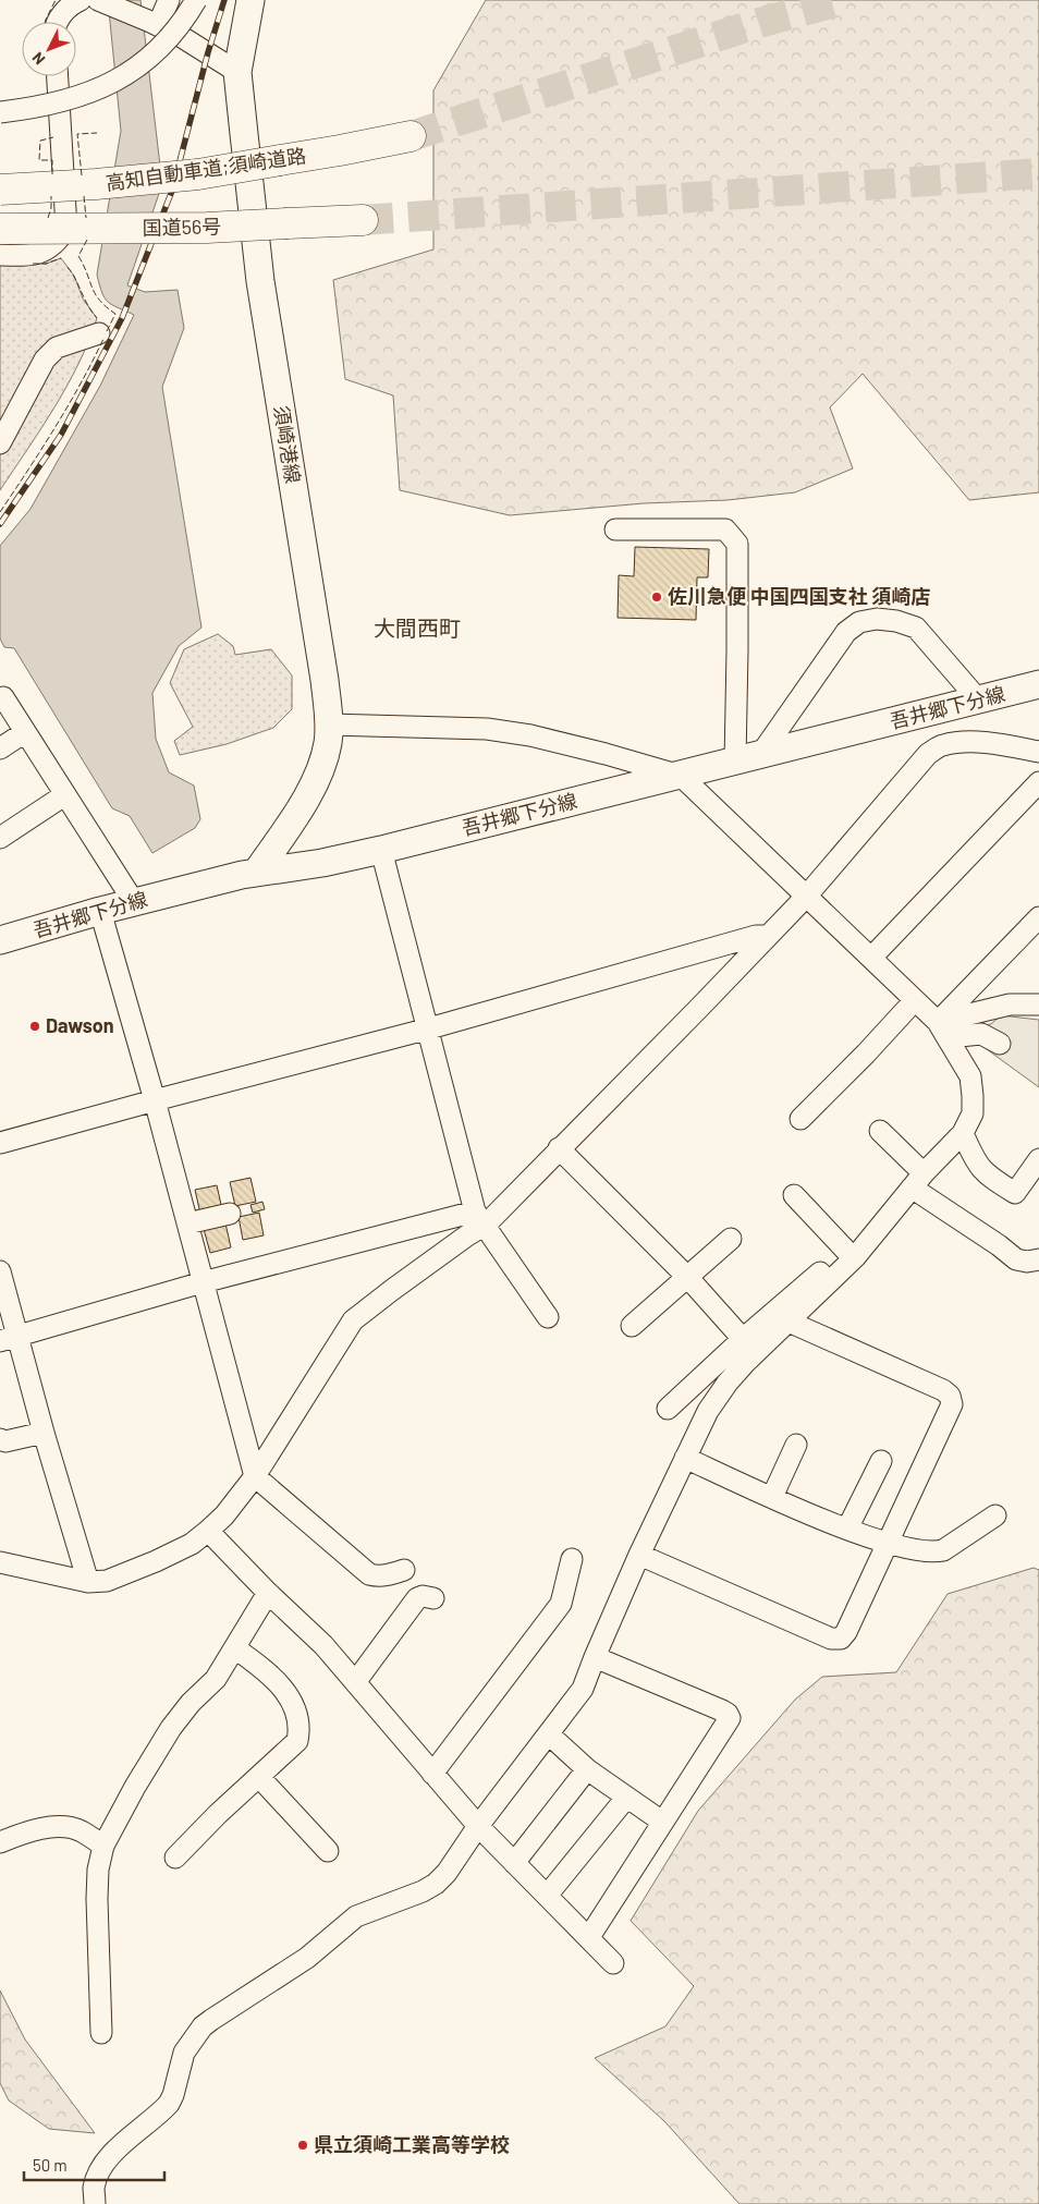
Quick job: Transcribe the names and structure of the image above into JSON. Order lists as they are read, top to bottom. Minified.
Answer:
{"streets":{"highway":["高知自動車道;須崎道路","国道56号"],"main road":["須崎港線","吾井郷下分線"]},"crossings":[["須崎港線","吾井郷下分線"]],"districts":["大間西町"],"places":["佐川急便 中国四国支社 須崎店","Dawson","県立須崎工業高等学校"],"scale_bar":"50 m","north":"bottom left"}
